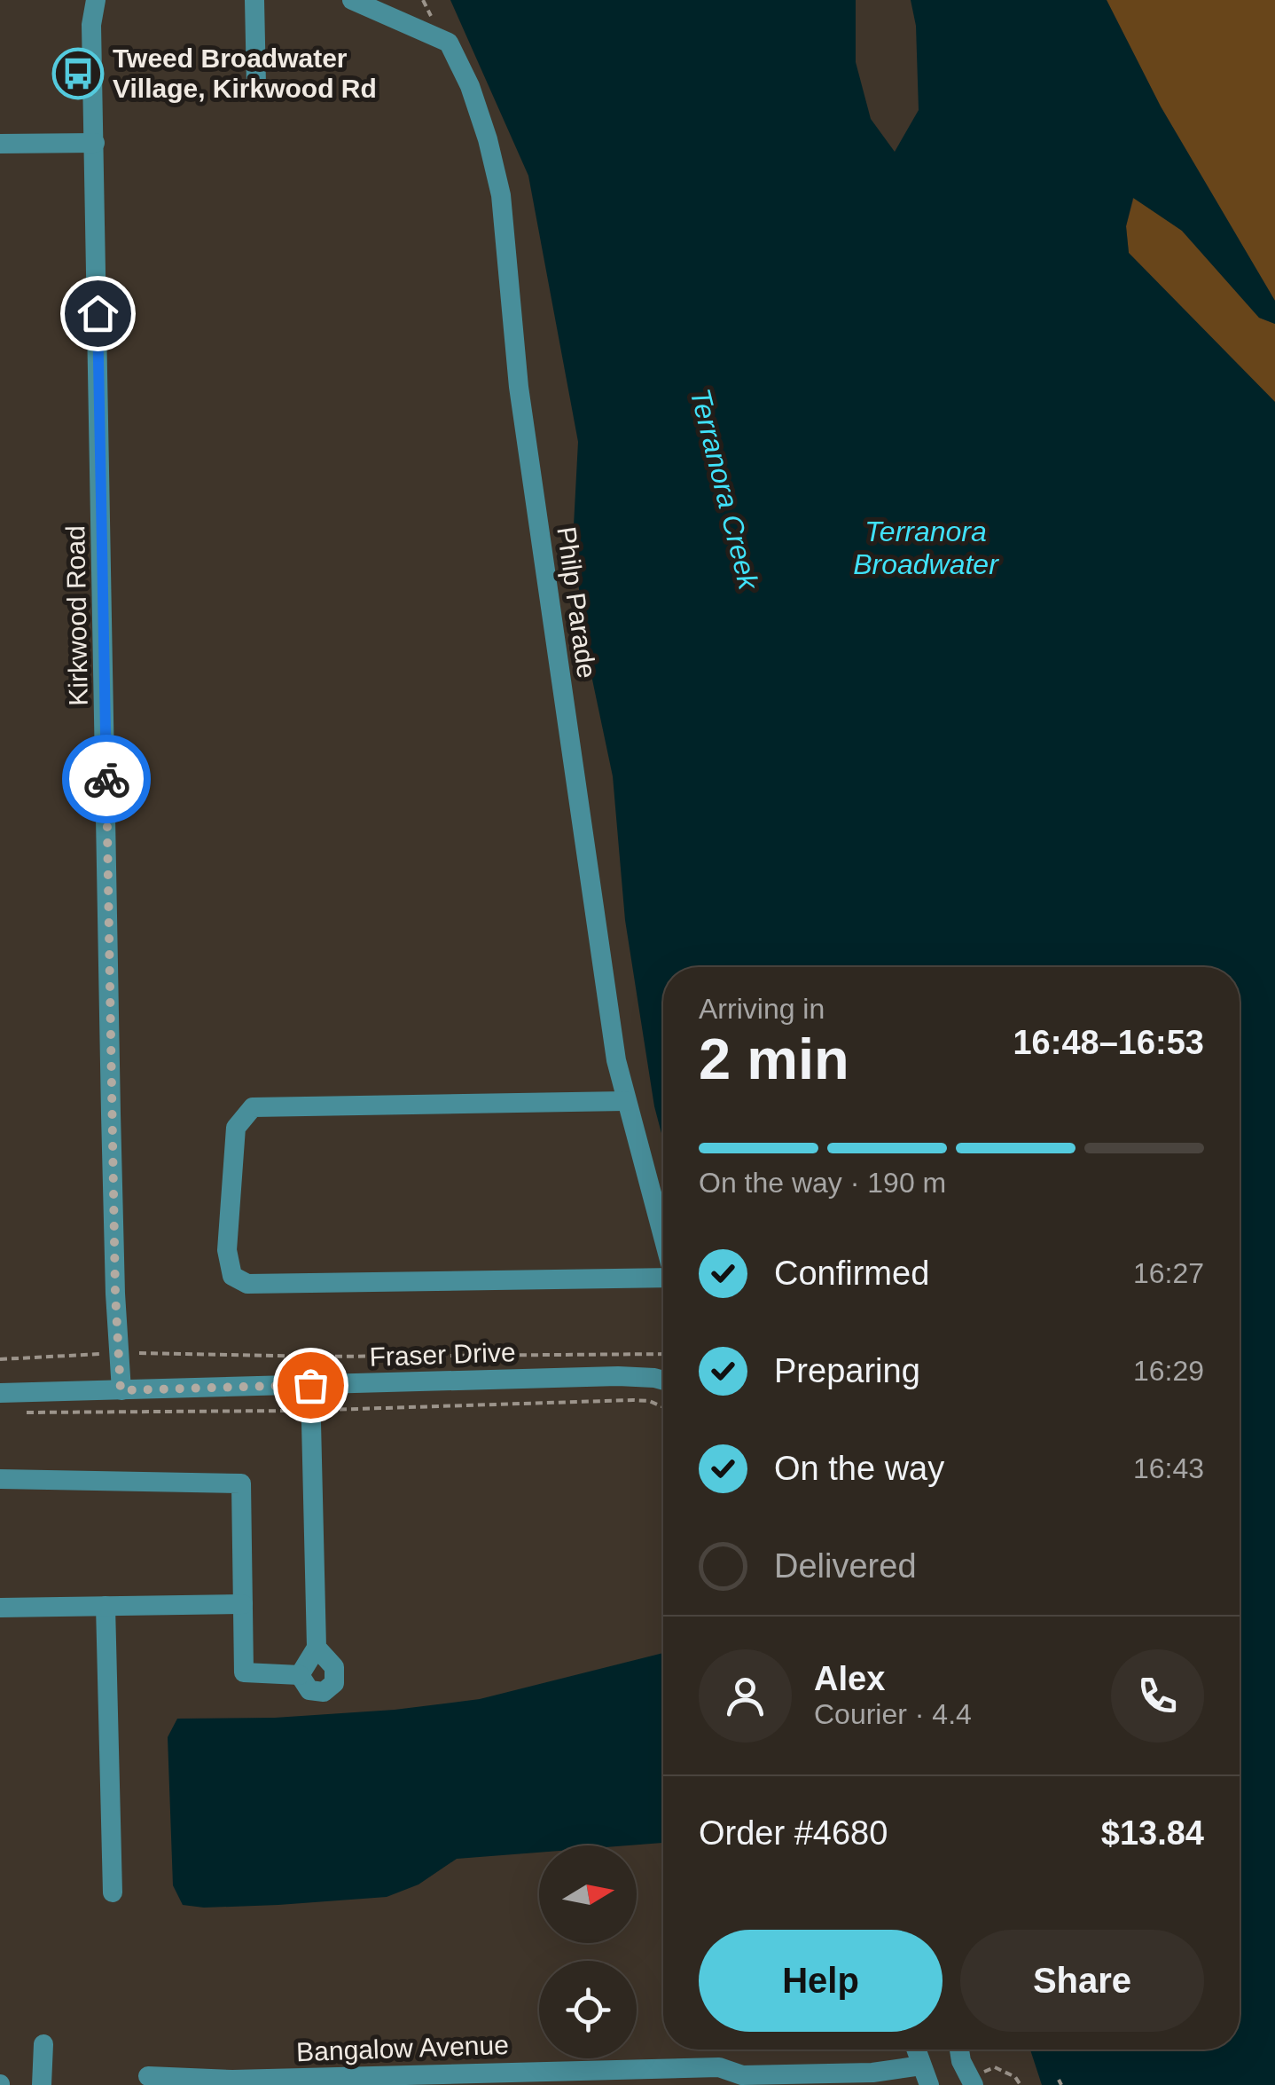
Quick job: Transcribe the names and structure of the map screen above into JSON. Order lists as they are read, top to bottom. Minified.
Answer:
{"streets":{"street":["Philp Parade","Kirkwood Road","Fraser Drive","Bangalow Avenue"]},"crossings":[["Kirkwood Road","Fraser Drive"]],"water":["Terranora Creek","Terranora Broadwater"],"places":{"bus stop":["Tweed Broadwater Village, Kirkwood Rd"]},"north":"right","page":{"heading":["2 min","Arriving in","16:48–16:53"],"panel":["Alex","Courier · 4.4","Order #4680","$13.84"],"bar":"On the way · 190 m","list":[["Confirmed","16:27"],["Preparing","16:29"],["On the way","16:43"],"Delivered"],"buttons":["Help","Share"]}}
